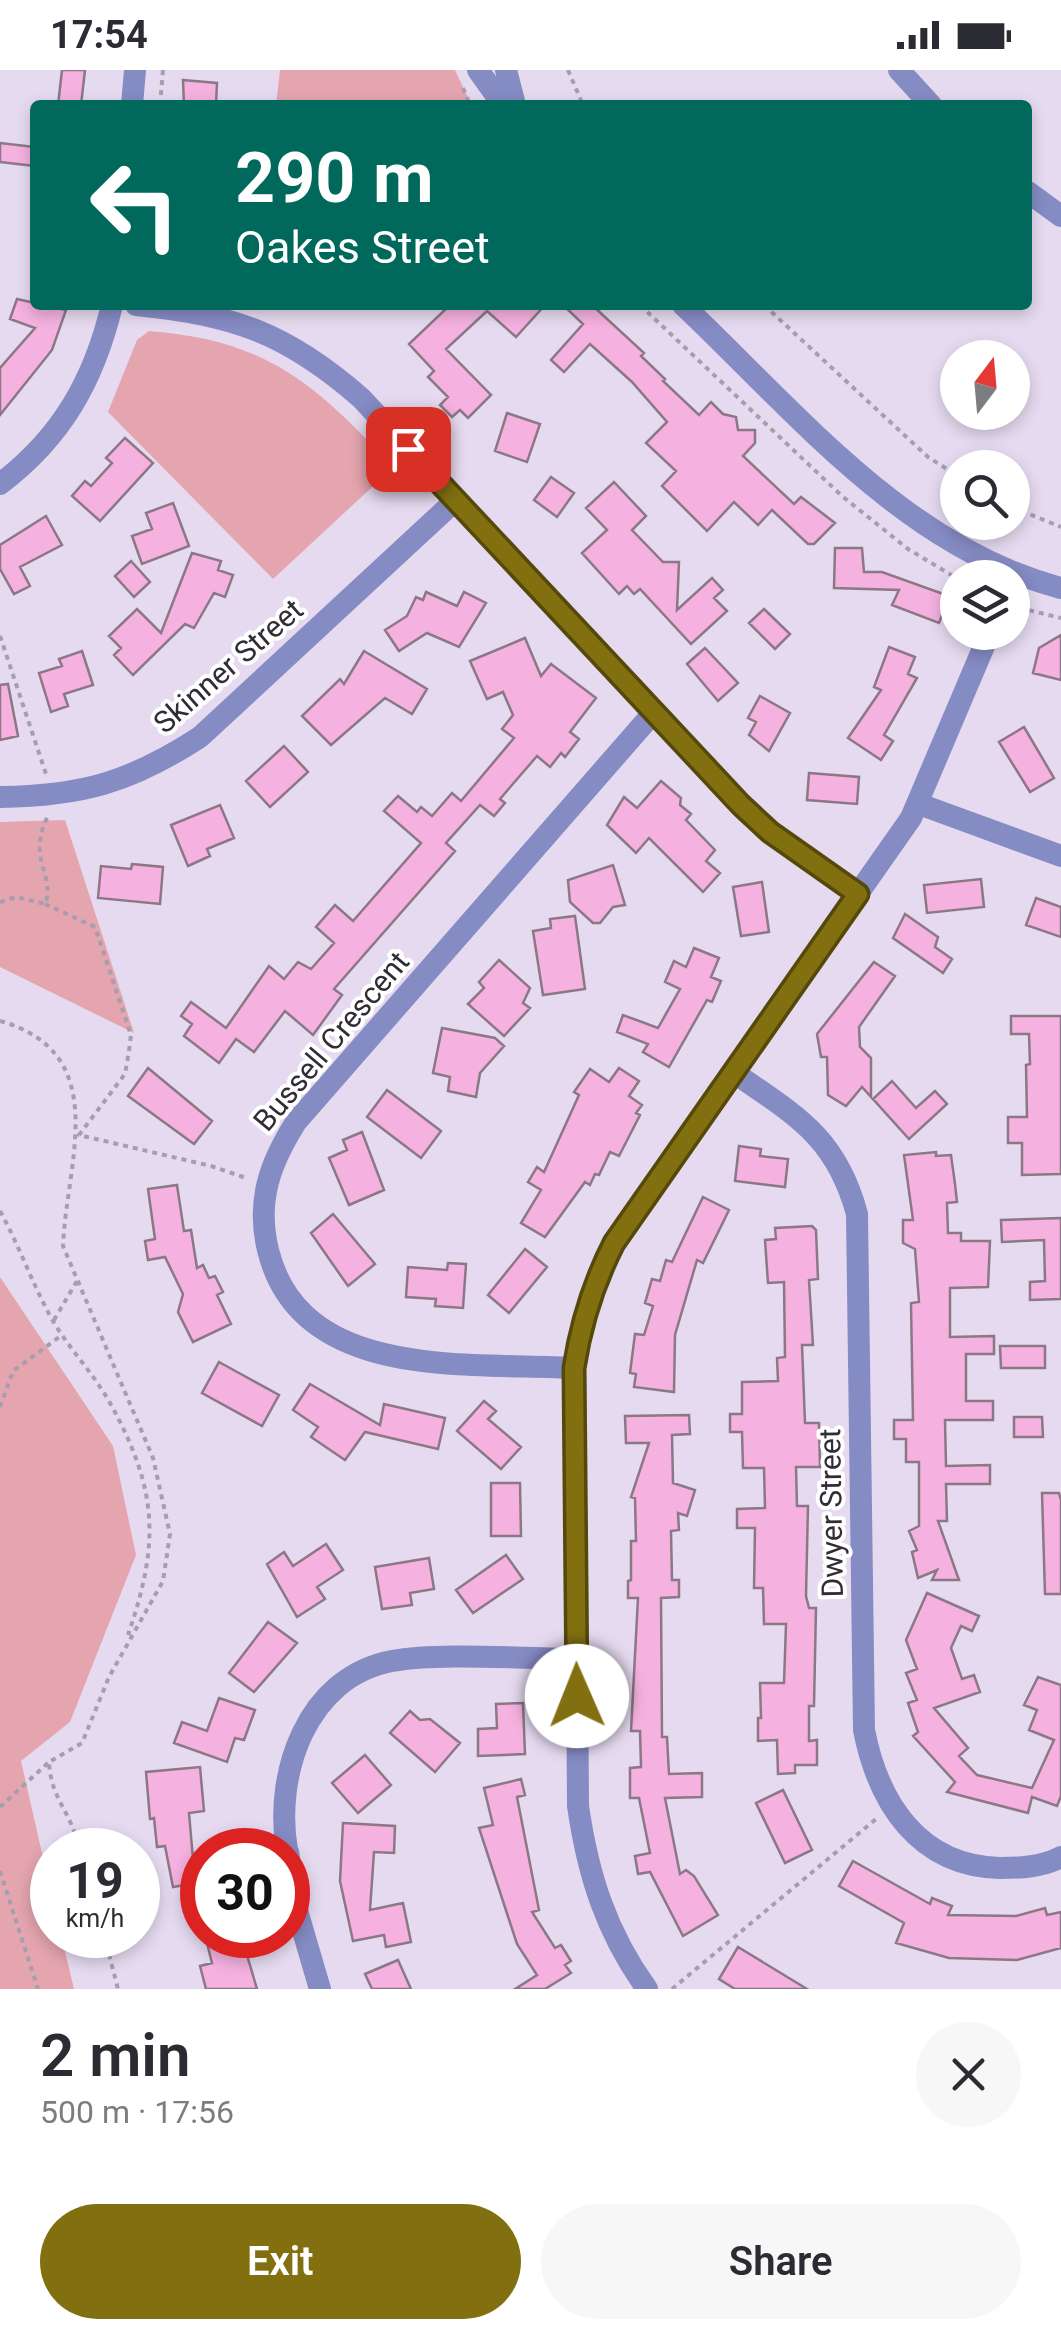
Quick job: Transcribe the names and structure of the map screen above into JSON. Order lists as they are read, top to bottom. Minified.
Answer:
{"streets":{"street":["Skinner Street","Bussell Crescent","Dwyer Street"]},"north":"top","page":{"status":"17:54","turn":["290 m","Oakes Street"],"speed":"19 km/h","limit":"30","heading":["2 min","500 m · 17:56"],"buttons":["Exit","Share"]}}
